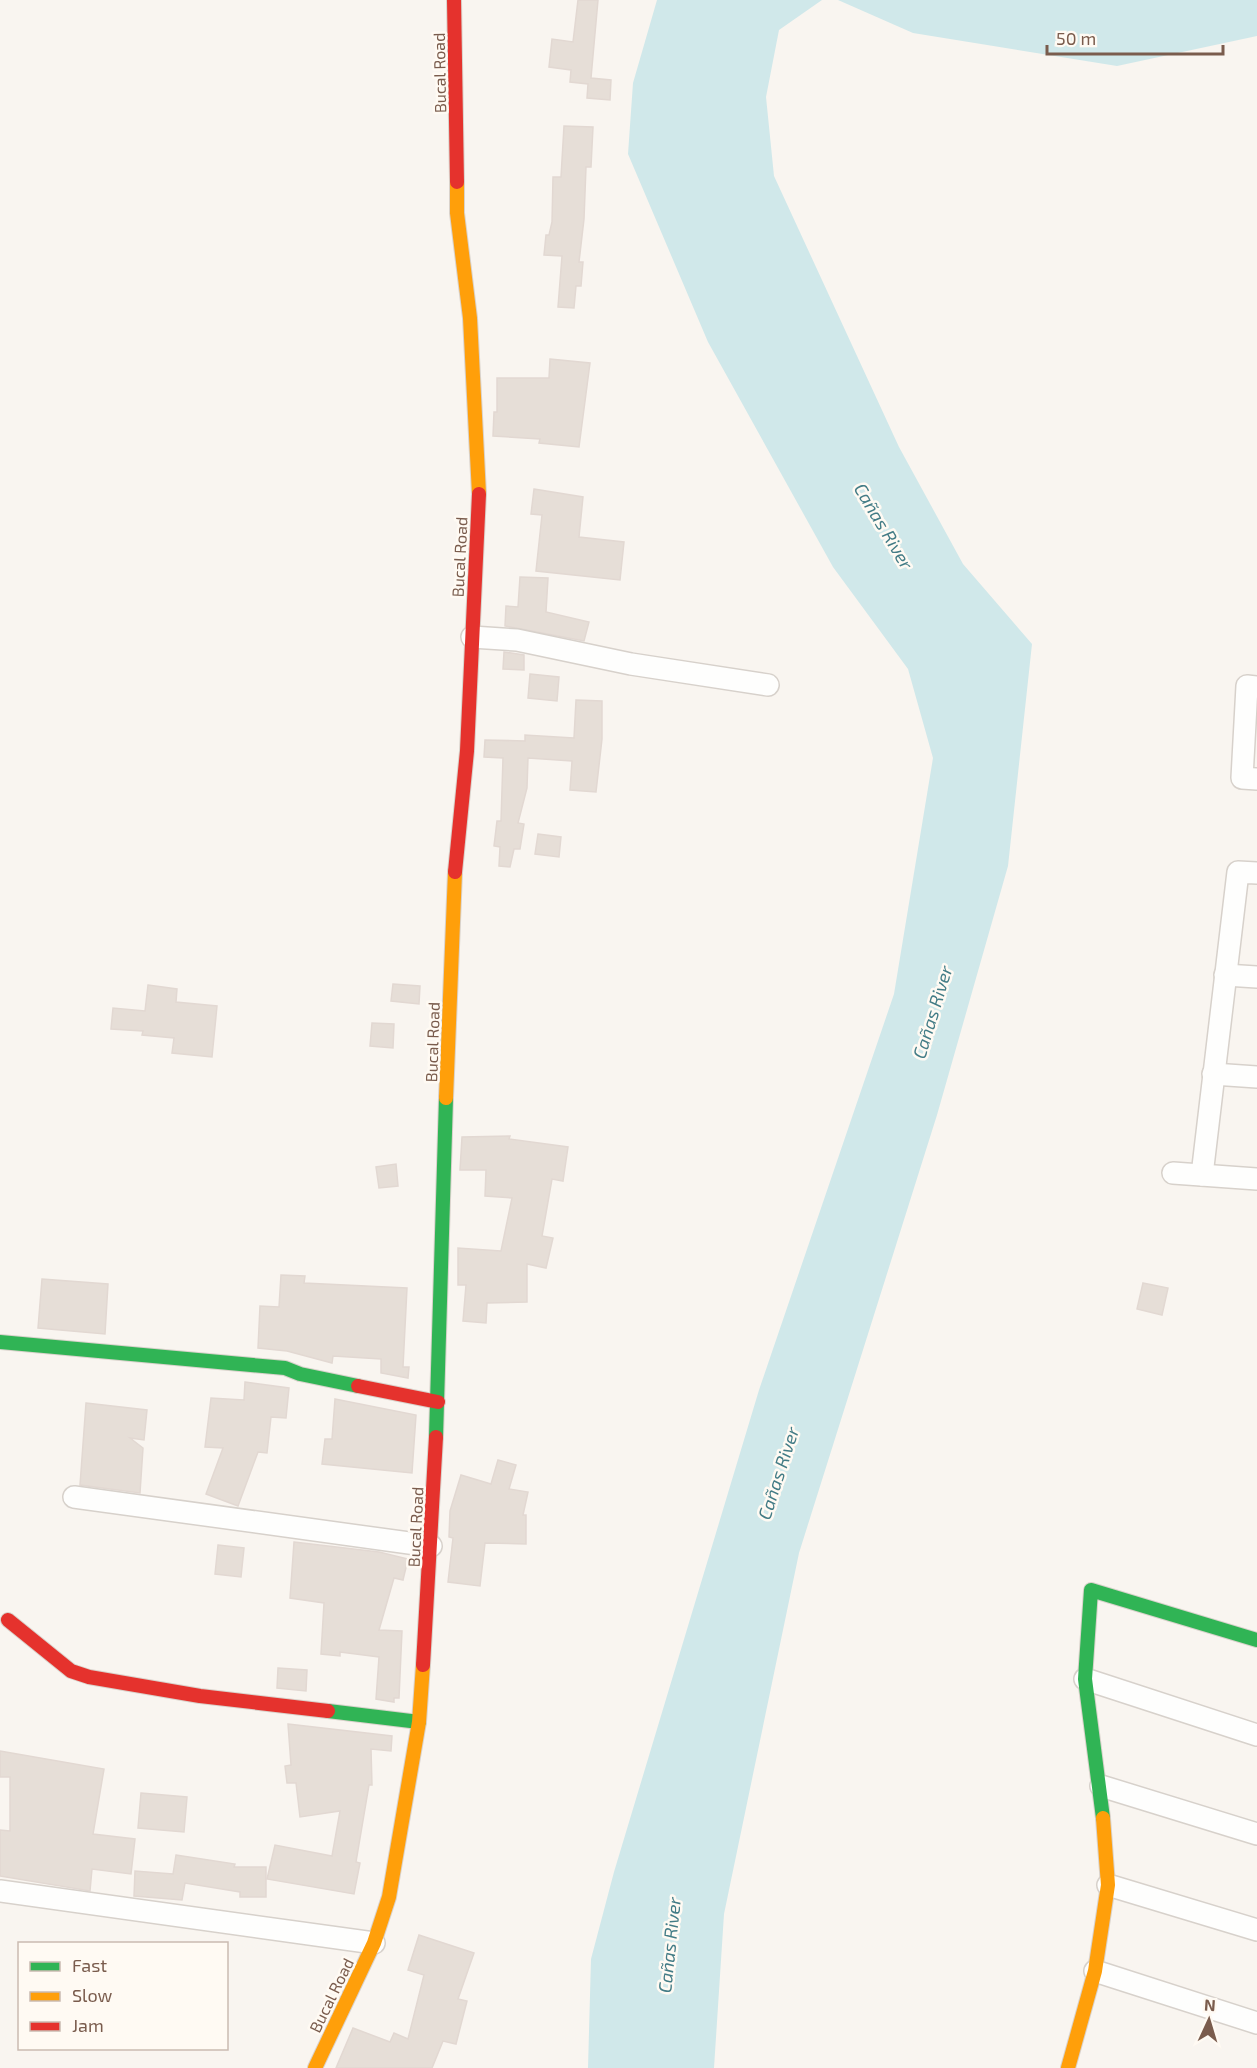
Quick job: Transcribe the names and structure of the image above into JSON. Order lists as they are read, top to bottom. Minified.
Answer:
{"streets":{"street":["Bucal Road"]},"water":["Cañas River"],"legend":["Fast","Slow","Jam"],"scale_bar":"50 m","north":"top"}
